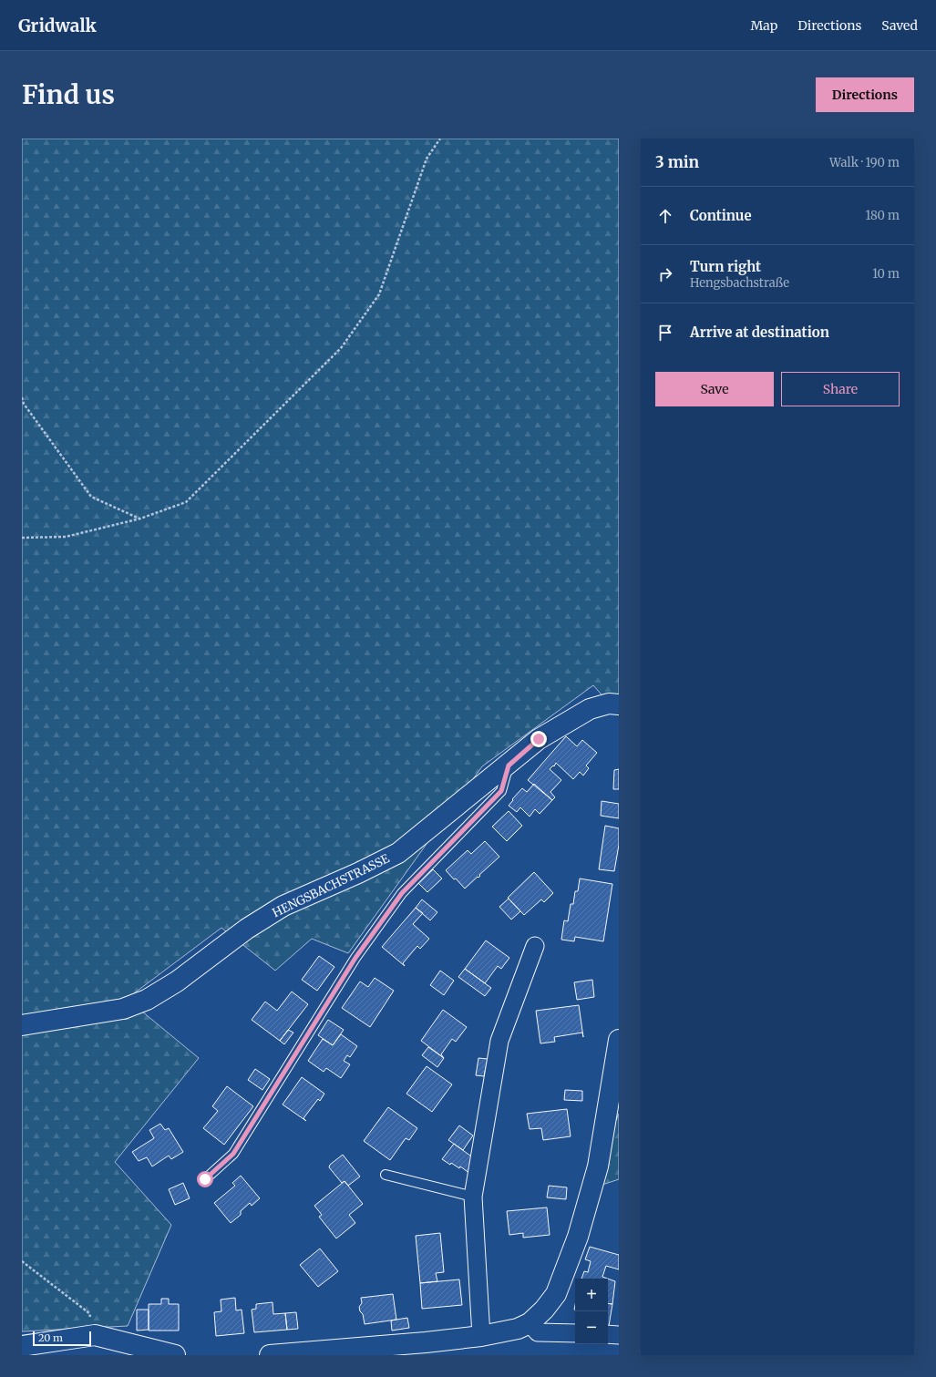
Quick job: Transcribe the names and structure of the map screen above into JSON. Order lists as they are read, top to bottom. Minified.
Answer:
{"streets":{"street":["HENGSBACHSTRASSE"]},"scale_bar":"20 m","page":{"header":"Gridwalk","nav":["Map","Directions","Saved"],"buttons":["Directions",["Save","Share"]],"title":"Find us","heading":["3 min","Walk · 190 m"],"list":[["Continue","180 m"],["Turn right","Hengsbachstraße","10 m"],"Arrive at destination"],"map_buttons":["+","−"],"scale":"20 m"}}
